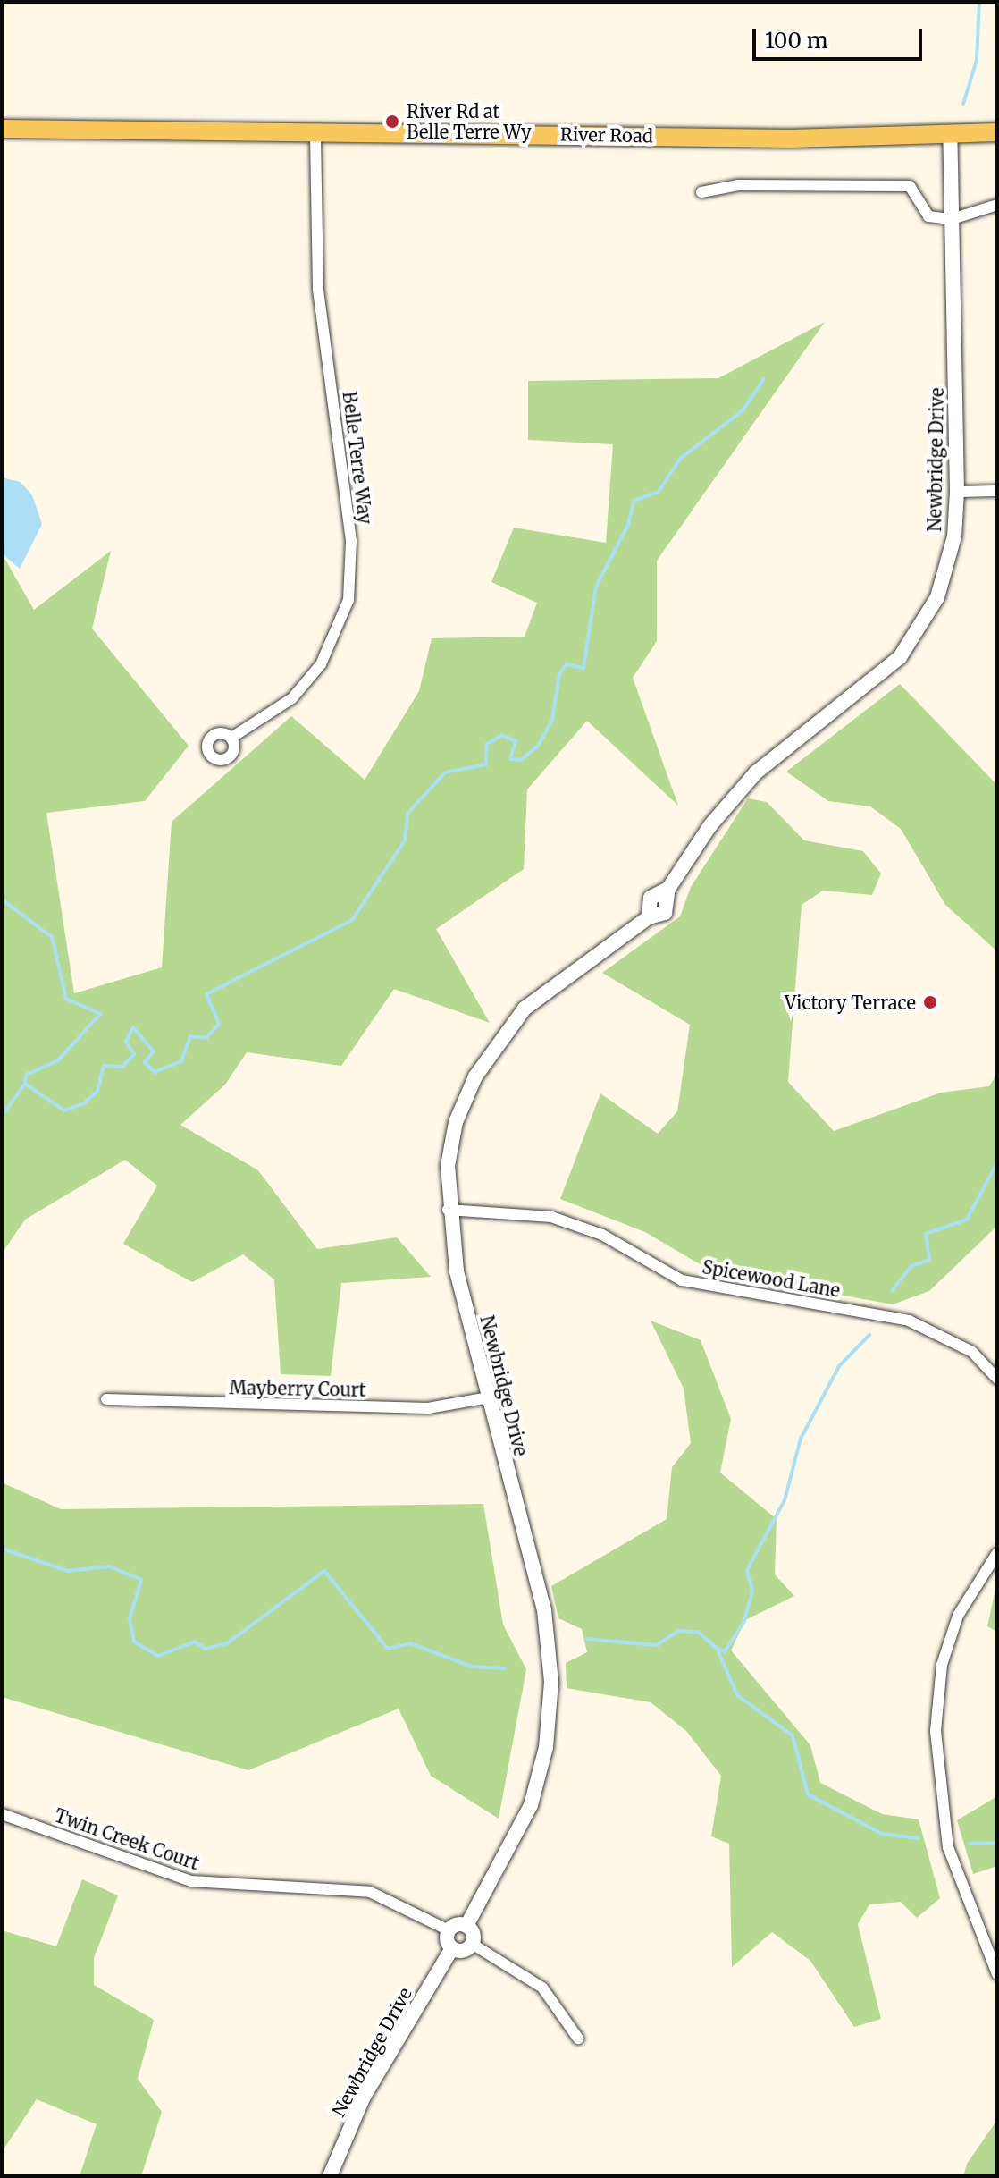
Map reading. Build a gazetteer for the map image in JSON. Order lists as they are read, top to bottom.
{
  "streets": {
    "main road": ["River Road"],
    "street": [
      "Belle Terre Way",
      "Newbridge Drive",
      "Spicewood Lane",
      "Mayberry Court",
      "Twin Creek Court"
    ]
  },
  "crossings": [
    ["River Road", "Belle Terre Way"],
    ["River Road", "Newbridge Drive"],
    ["Newbridge Drive", "Spicewood Lane"],
    ["Newbridge Drive", "Mayberry Court"]
  ],
  "places": ["River Rd at Belle Terre Wy", "Victory Terrace"],
  "scale_bar": "100 m"
}
